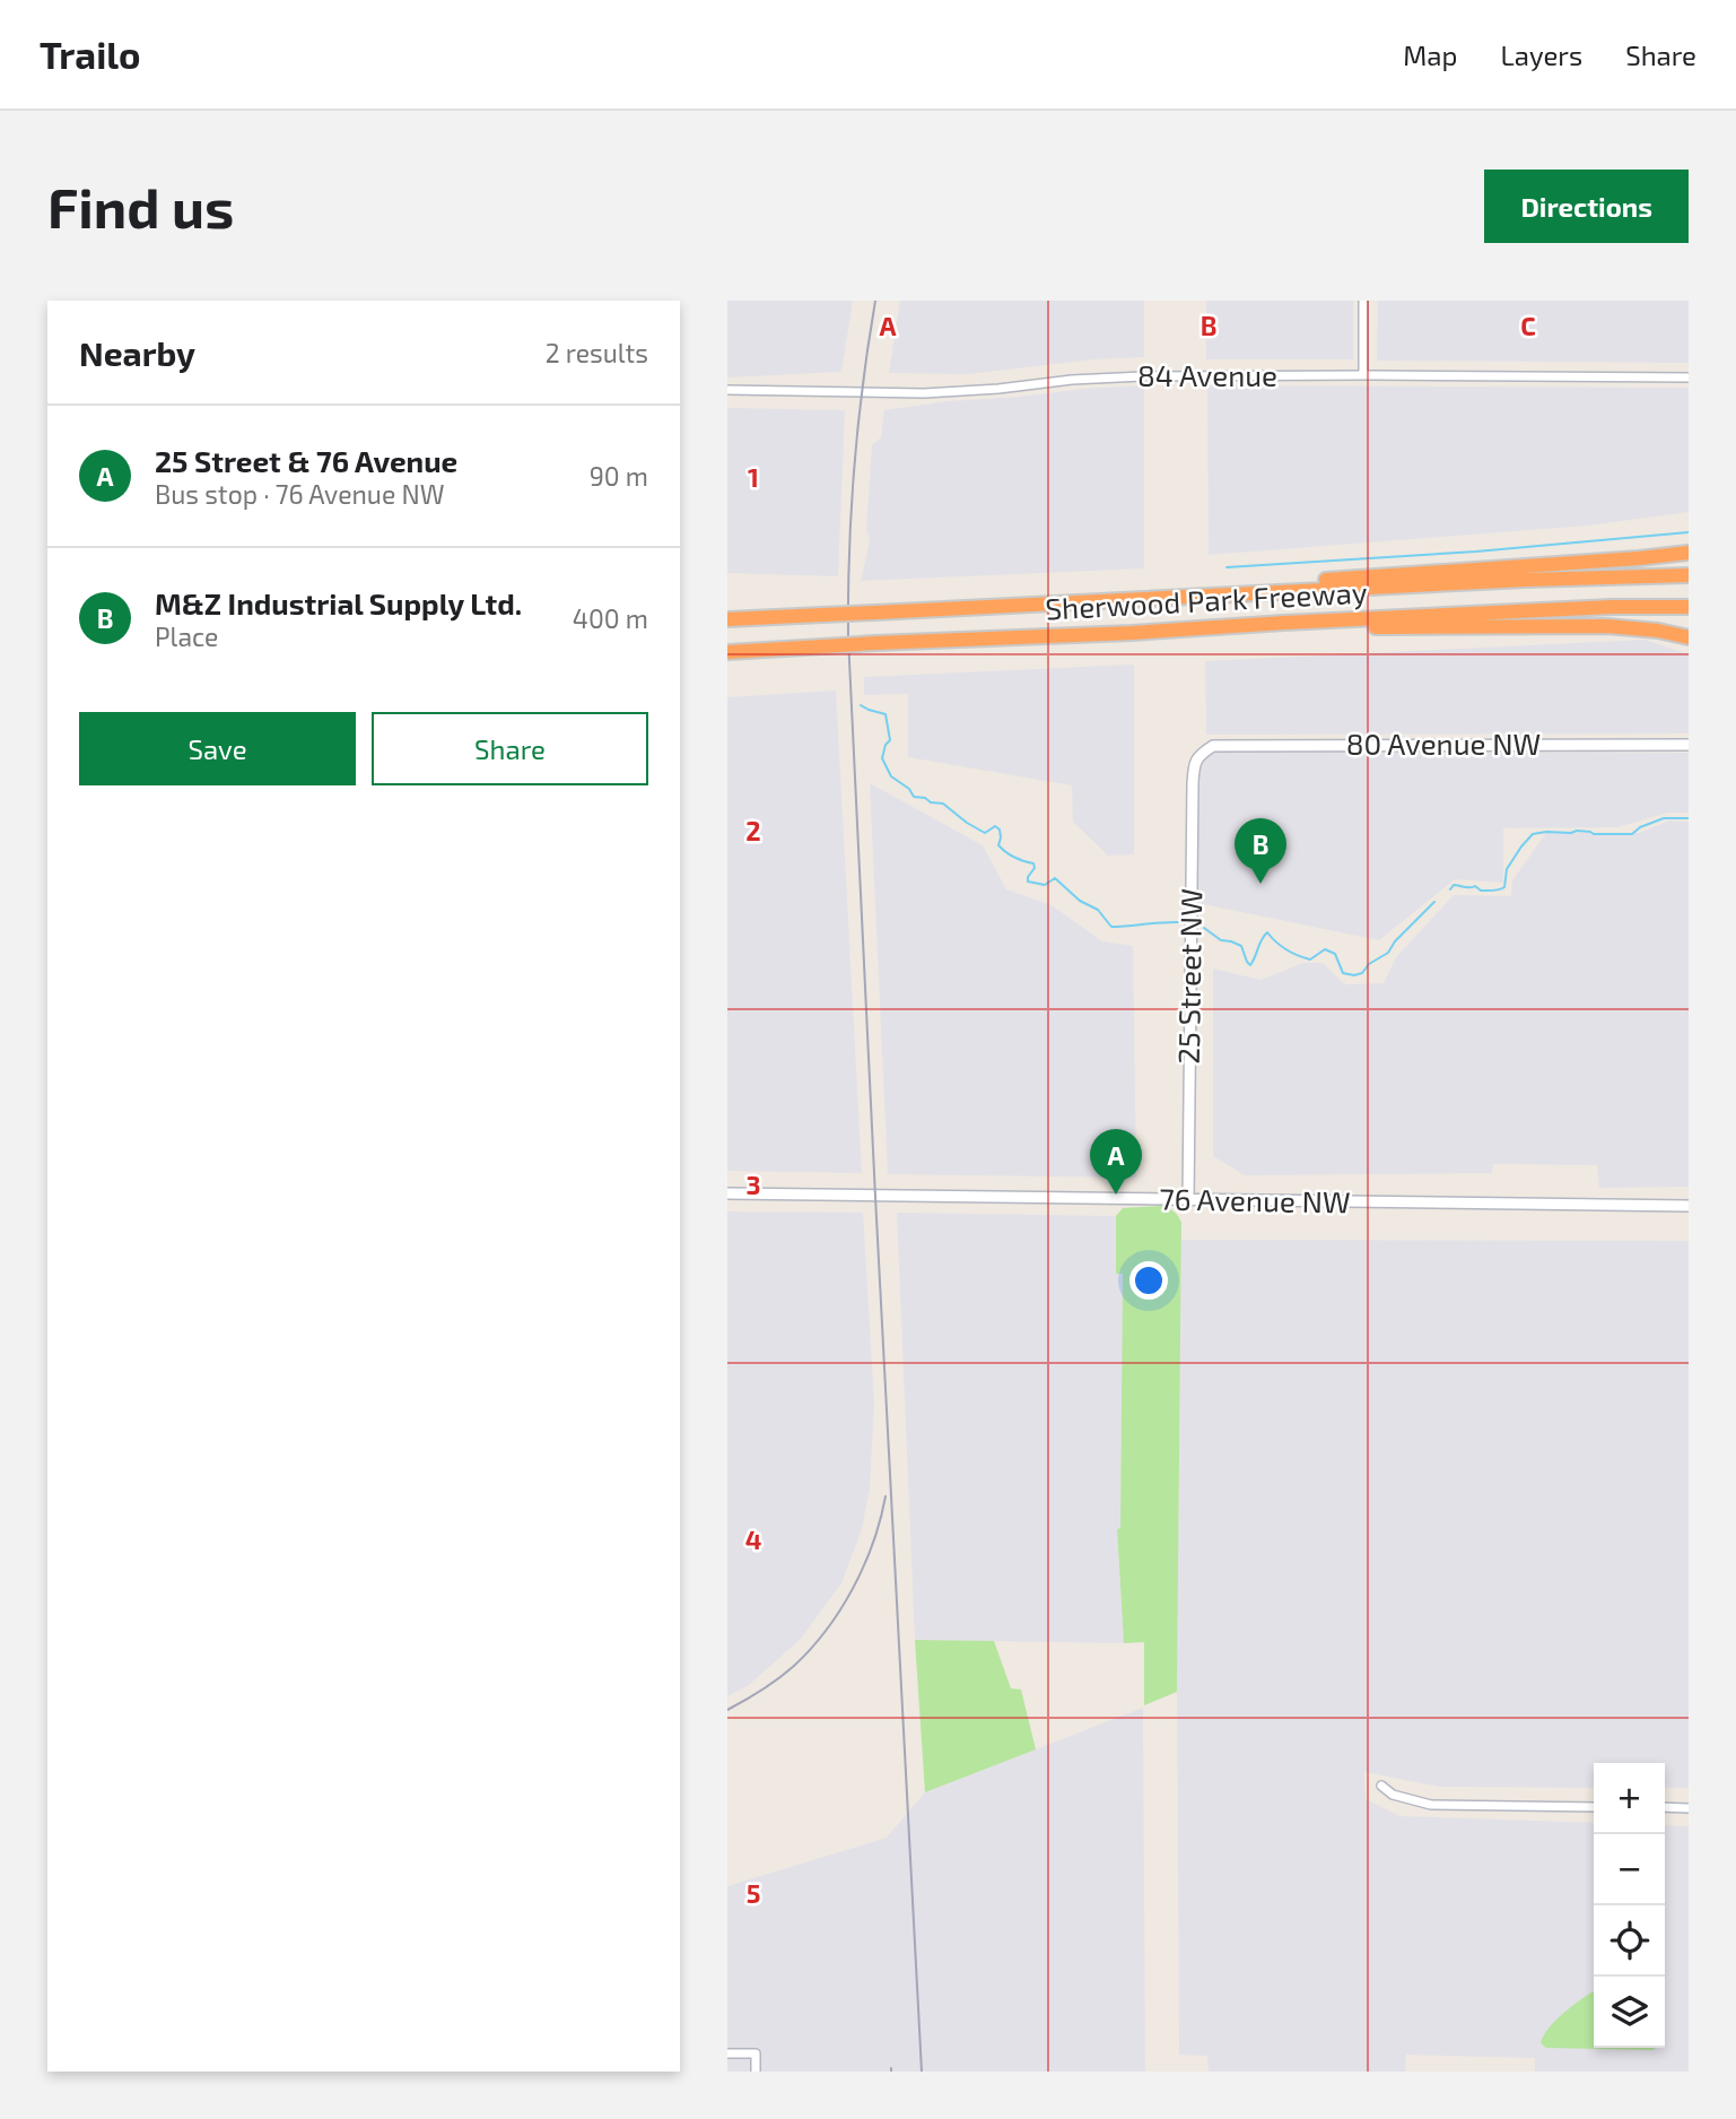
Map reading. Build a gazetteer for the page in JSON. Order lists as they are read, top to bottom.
{
  "streets": {
    "highway": ["Sherwood Park Freeway"],
    "street": [
      "84 Avenue",
      "80 Avenue NW",
      "25 Street NW",
      "76 Avenue NW"
    ]
  },
  "crossings": [
    ["80 Avenue NW", "25 Street NW"],
    ["25 Street NW", "76 Avenue NW"]
  ],
  "page": {
    "header": "Trailo",
    "nav": ["Map", "Layers", "Share"],
    "buttons": [
      "Directions",
      ["Save", "Share"]
    ],
    "title": "Find us",
    "heading": ["Nearby", "2 results"],
    "list": [
      {
        "mark": "A",
        "name": "25 Street & 76 Avenue",
        "note": "Bus stop · 76 Avenue NW",
        "value": "90 m"
      },
      {
        "mark": "B",
        "name": "M&Z Industrial Supply Ltd.",
        "note": "Place",
        "value": "400 m"
      }
    ],
    "pins": ["B", "A"],
    "map_buttons": ["+", "−"]
  },
  "grid": {
    "columns": ["A", "B", "C"],
    "rows": [
      "1",
      "2",
      "3",
      "4",
      "5"
    ]
  }
}
